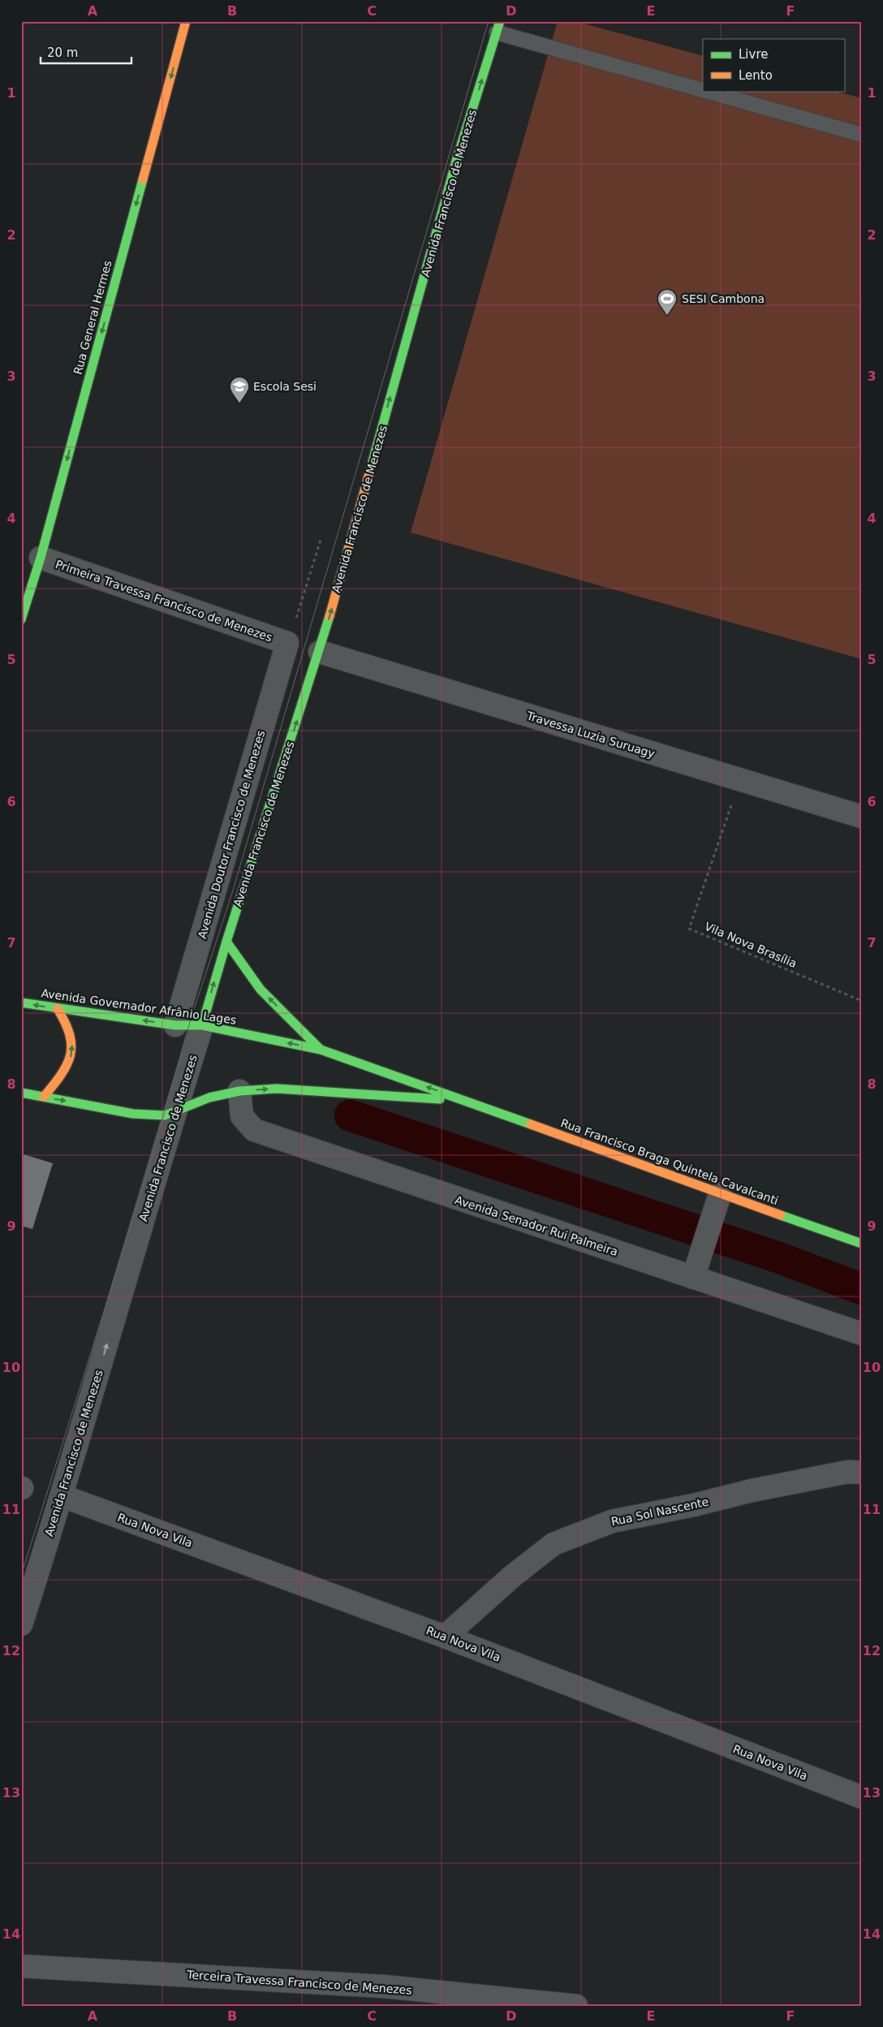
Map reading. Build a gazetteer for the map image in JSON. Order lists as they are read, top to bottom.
{
  "streets": {
    "street": [
      "Avenida Francisco de Menezes",
      "Rua General Hermes",
      "Primeira Travessa Francisco de Menezes",
      "Travessa Luzia Suruagy",
      "Avenida Doutor Francisco de Menezes",
      "Avenida Governador Afrânio Lages",
      "Rua Francisco Braga Quintela Cavalcanti",
      "Avenida Senador Rui Palmeira",
      "Rua Sol Nascente",
      "Rua Nova Vila",
      "Terceira Travessa Francisco de Menezes"
    ],
    "path": ["Vila Nova Brasília"]
  },
  "crossings": [
    ["Avenida Francisco de Menezes", "Travessa Luzia Suruagy"],
    ["Avenida Francisco de Menezes", "Avenida Governador Afrânio Lages"],
    ["Avenida Francisco de Menezes", "Rua Nova Vila"],
    ["Rua General Hermes", "Primeira Travessa Francisco de Menezes"],
    ["Primeira Travessa Francisco de Menezes", "Avenida Doutor Francisco de Menezes"],
    ["Travessa Luzia Suruagy", "Vila Nova Brasília"],
    ["Avenida Doutor Francisco de Menezes", "Avenida Governador Afrânio Lages"],
    ["Avenida Governador Afrânio Lages", "Rua Francisco Braga Quintela Cavalcanti"],
    ["Rua Sol Nascente", "Rua Nova Vila"]
  ],
  "one_way": ["Avenida Francisco de Menezes", "Rua General Hermes"],
  "places": {
    "sports": ["SESI Cambona"],
    "school or university": ["Escola Sesi"]
  },
  "legend": ["Livre", "Lento"],
  "scale_bar": "20 m",
  "grid": {
    "columns": [
      "A",
      "B",
      "C",
      "D",
      "E",
      "F"
    ],
    "rows": [
      "1",
      "2",
      "3",
      "4",
      "5",
      "6",
      "7",
      "8",
      "9",
      "10",
      "11",
      "12",
      "13",
      "14"
    ]
  }
}
